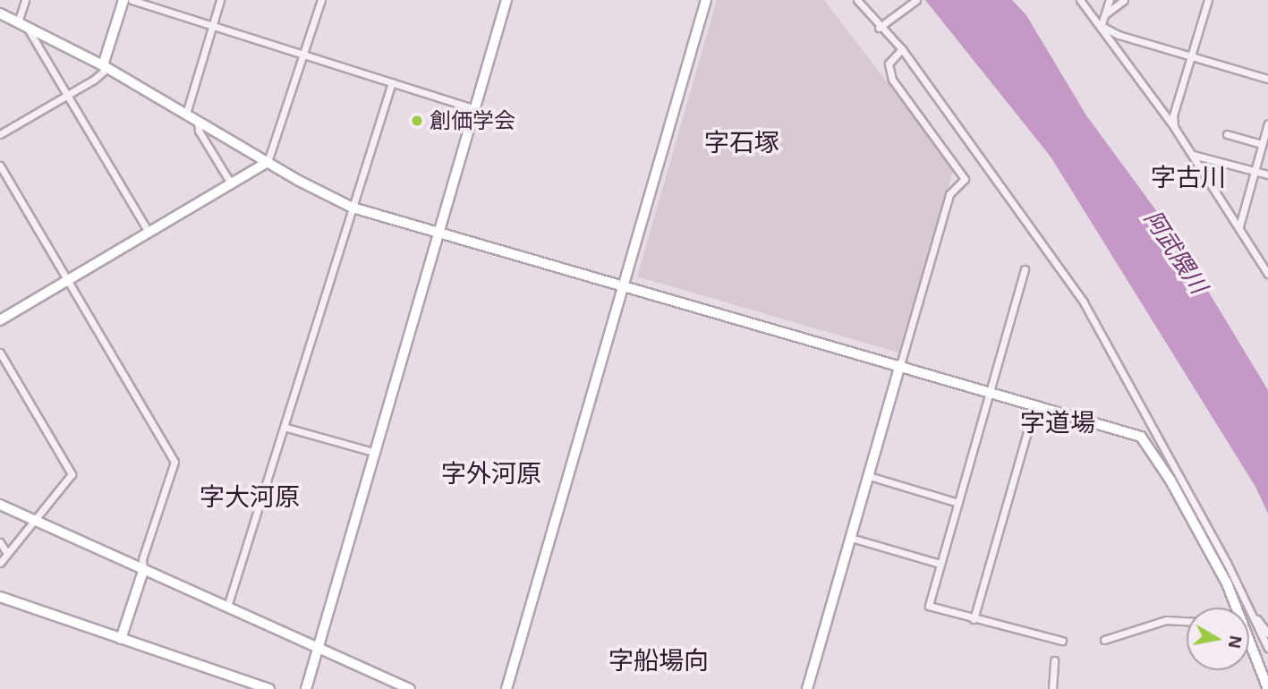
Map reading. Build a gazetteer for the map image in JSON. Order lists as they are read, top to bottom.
{
  "districts": [
    "字石塚",
    "字古川",
    "字道場",
    "字外河原",
    "字大河原",
    "字船場向"
  ],
  "water": ["阿武隈川"],
  "places": ["創価学会"],
  "north": "right"
}
